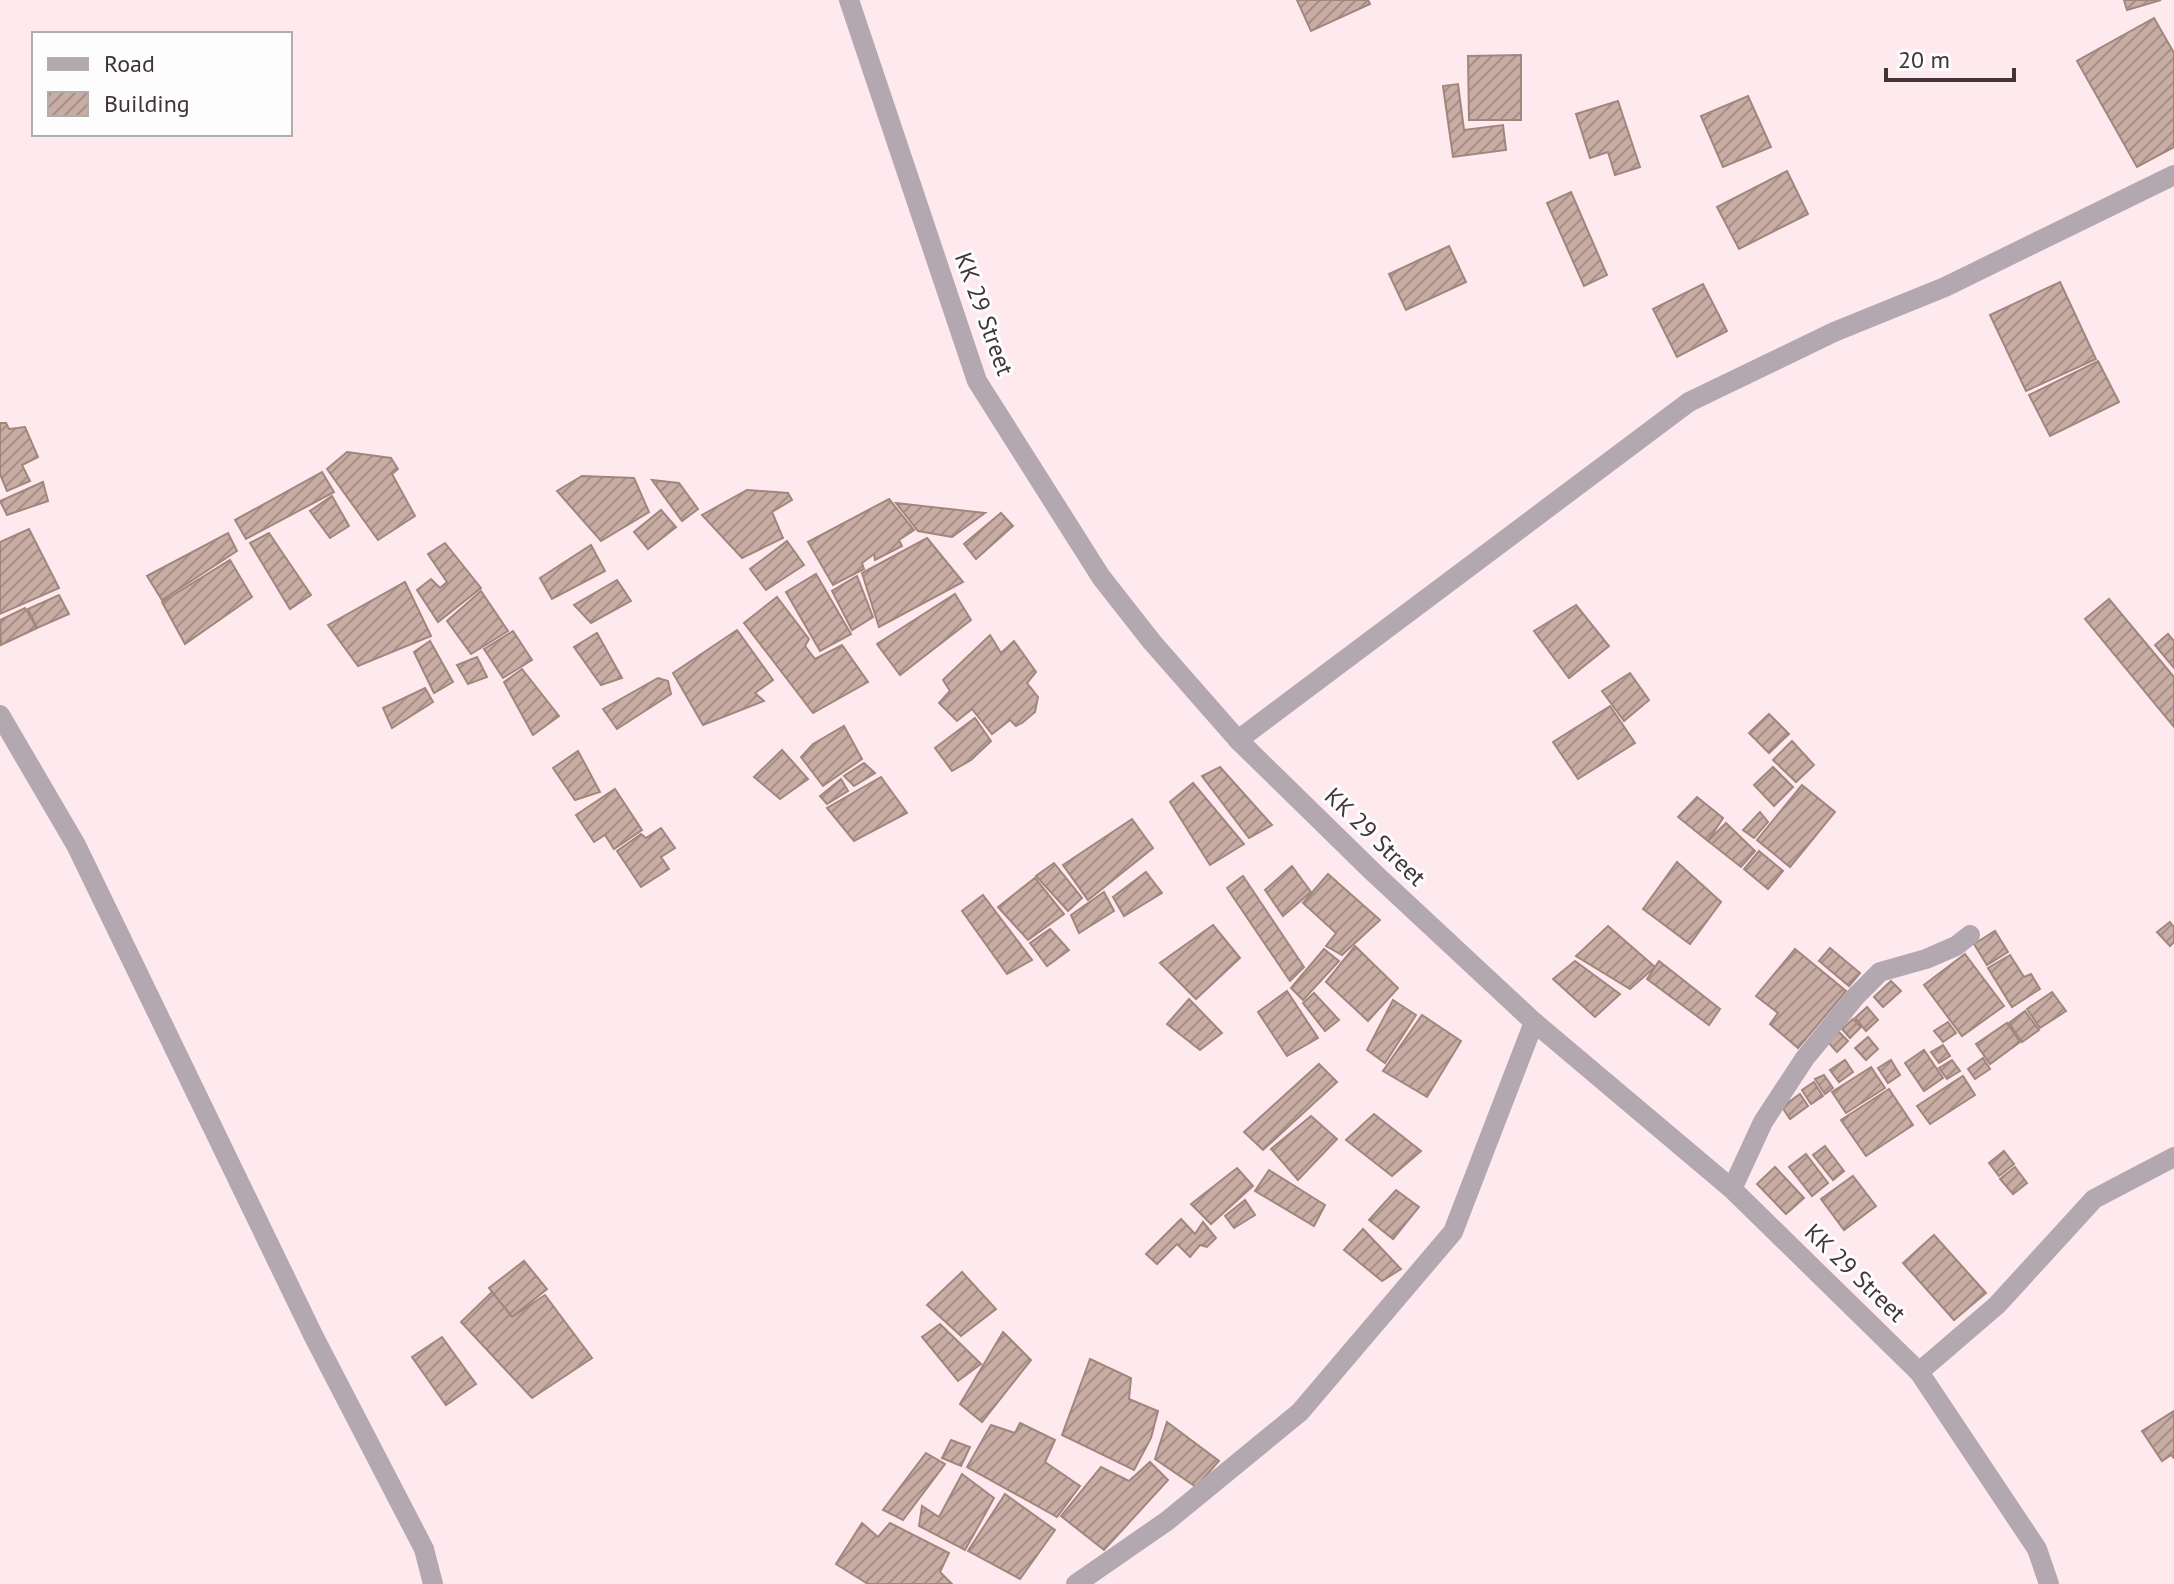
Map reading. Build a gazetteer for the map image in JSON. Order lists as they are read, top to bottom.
{
  "streets": {
    "street": ["KK 29 Street"]
  },
  "legend": ["Road", "Building"],
  "scale_bar": "20 m"
}
